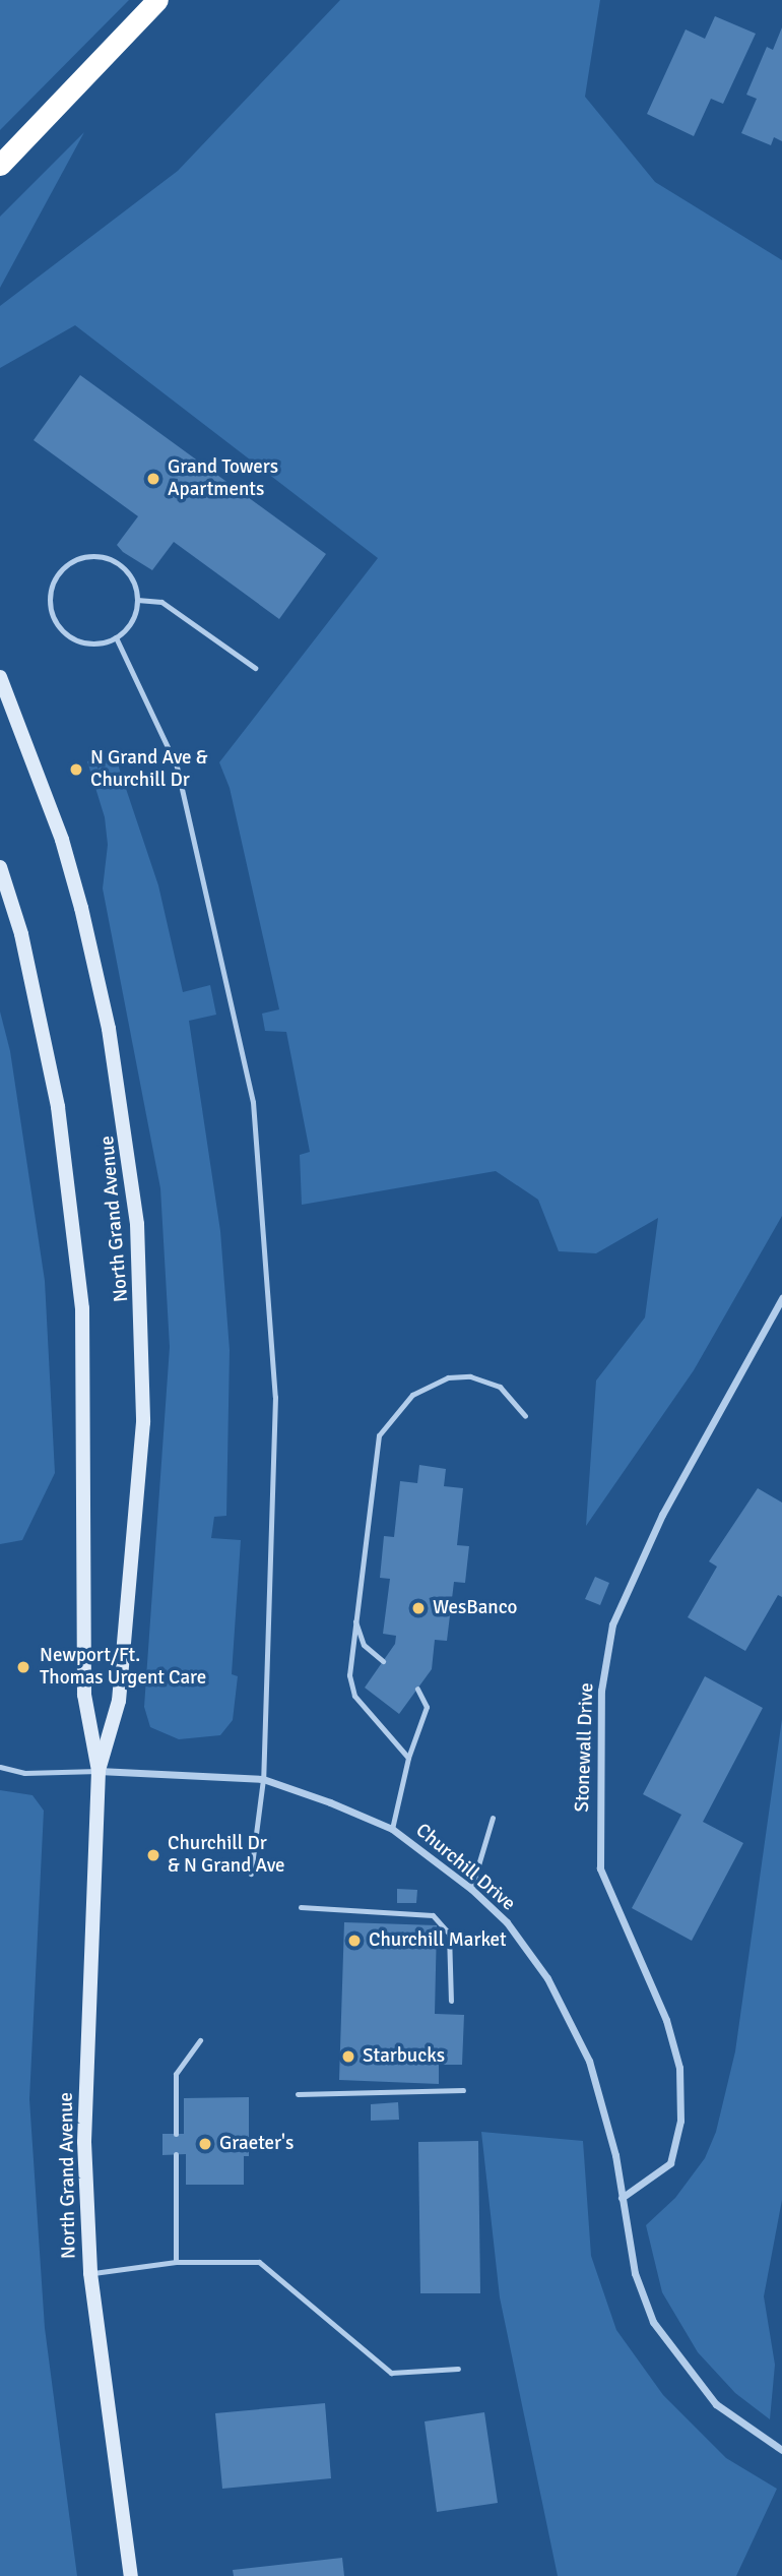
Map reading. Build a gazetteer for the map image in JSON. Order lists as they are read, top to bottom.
{
  "streets": {
    "main road": ["North Grand Avenue"],
    "street": ["Stonewall Drive", "Churchill Drive"]
  },
  "crossings": [
    ["North Grand Avenue", "Churchill Drive"],
    ["Stonewall Drive", "Churchill Drive"]
  ],
  "places": [
    "Grand Towers Apartments",
    "N Grand Ave & Churchill Dr",
    "WesBanco",
    "Newport/Ft. Thomas Urgent Care",
    "Churchill Dr & N Grand Ave",
    "Churchill Market",
    "Starbucks",
    "Graeter's"
  ]
}
